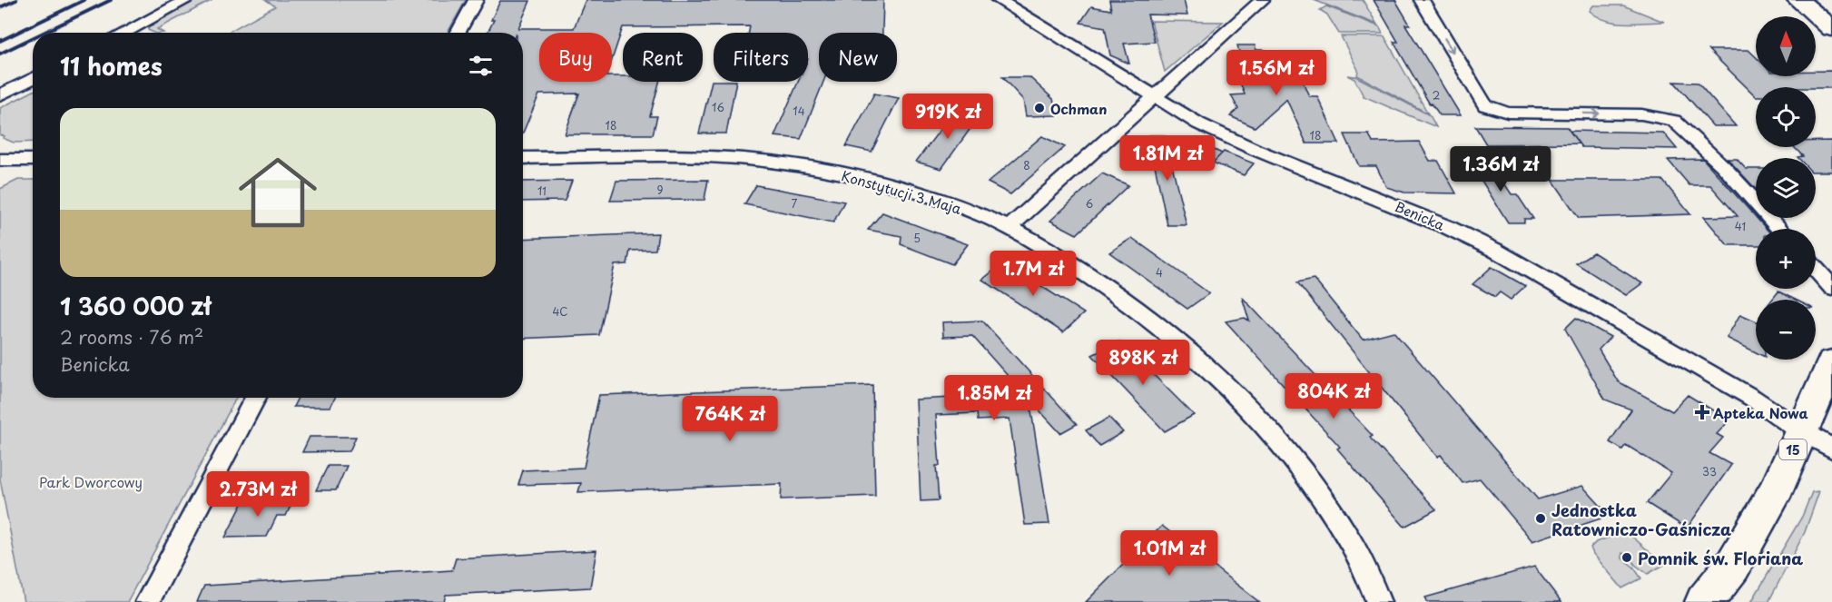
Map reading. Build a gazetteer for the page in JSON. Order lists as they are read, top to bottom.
{
  "streets": {
    "main road": ["15"],
    "street": ["Konstytucji 3 Maja", "Benicka"]
  },
  "crossings": [
    ["Benicka", "15"]
  ],
  "parks": ["Park Dworcowy"],
  "places": {
    "other": ["Ochman", "Jednostka Ratowniczo-Gaśnicza", "Pomnik św. Floriana"],
    "health": ["Apteka Nowa"]
  },
  "house_numbers": [
    "2",
    "16",
    "14",
    "18",
    "18",
    "8",
    "9",
    "11",
    "7",
    "6",
    "41",
    "5",
    "4",
    "4C",
    "33"
  ],
  "north": "top",
  "page": {
    "map_buttons": ["+", "−"],
    "chip": [
      "Buy",
      "Rent",
      "Filters",
      "New"
    ],
    "heading": "11 homes",
    "price": [
      "1.56M zł",
      "919K zł",
      "1.81M zł",
      "1.36M zł",
      "1.7M zł",
      "898K zł",
      "804K zł",
      "1.85M zł",
      "764K zł",
      "2.73M zł",
      "1.01M zł"
    ],
    "list": [
      {
        "name": "1 360 000 zł",
        "note": "2 rooms · 76 m² · Benicka"
      }
    ]
  }
}
